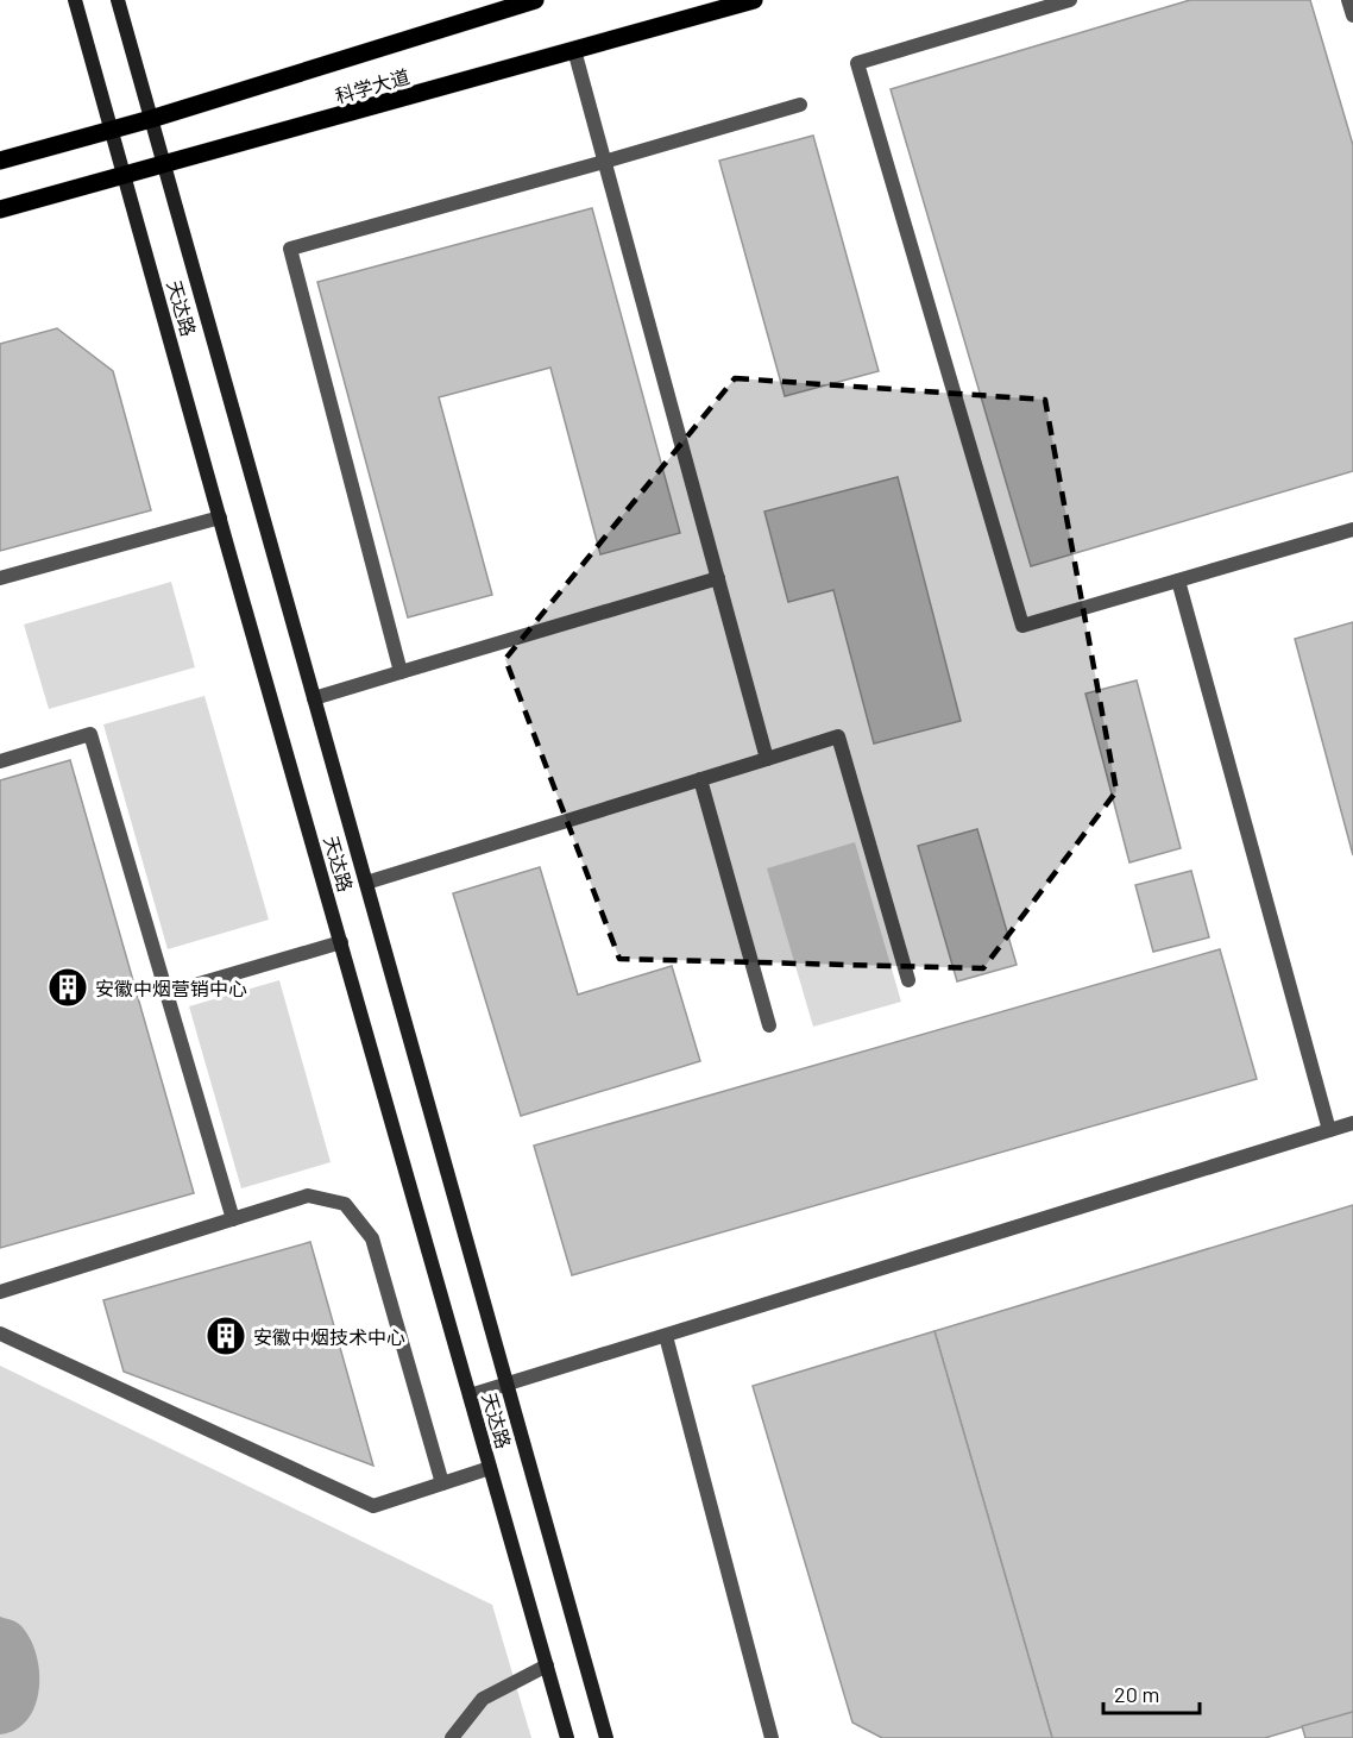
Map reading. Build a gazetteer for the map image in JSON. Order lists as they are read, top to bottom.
{
  "streets": {
    "main road": ["科学大道"],
    "street": ["天达路"]
  },
  "crossings": [
    ["科学大道", "天达路"]
  ],
  "places": {
    "building": ["安徽中烟营销中心", "安徽中烟技术中心"]
  },
  "scale_bar": "20 m"
}
